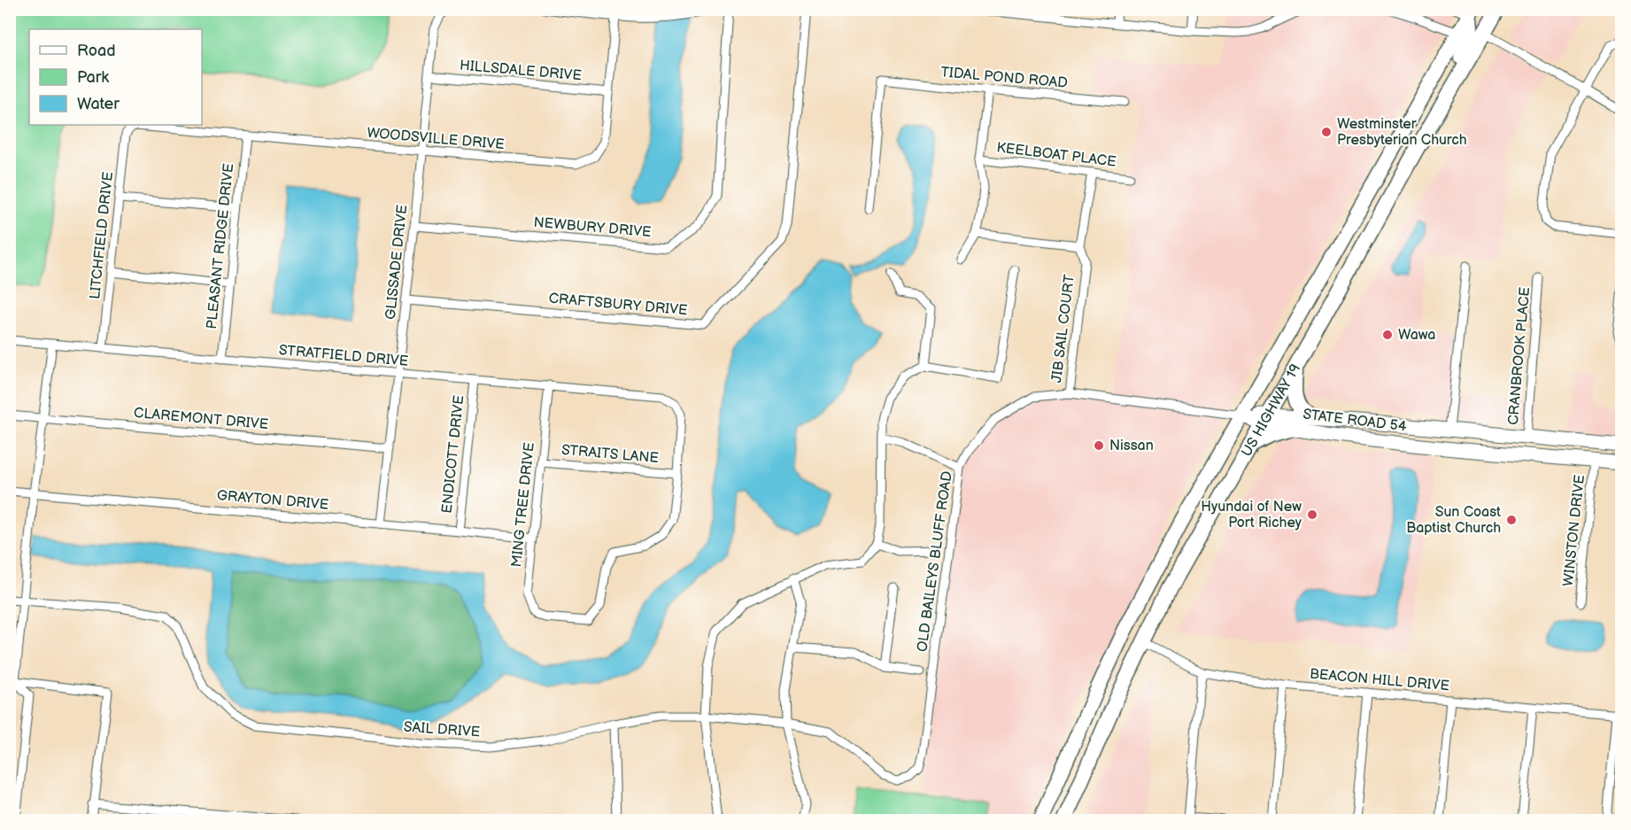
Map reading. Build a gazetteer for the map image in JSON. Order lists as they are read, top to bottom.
{
  "streets": {
    "highway": ["US HIGHWAY 19"],
    "main road": ["STATE ROAD 54"],
    "street": [
      "HILLSDALE DRIVE",
      "TIDAL POND ROAD",
      "WOODSVILLE DRIVE",
      "KEELBOAT PLACE",
      "NEWBURY DRIVE",
      "LITCHFIELD DRIVE",
      "PLEASANT RIDGE DRIVE",
      "GLISSADE DRIVE",
      "CRAFTSBURY DRIVE",
      "JIB SAIL COURT",
      "STRATFIELD DRIVE",
      "CRANBROOK PLACE",
      "CLAREMONT DRIVE",
      "ENDICOTT DRIVE",
      "STRAITS LANE",
      "GRAYTON DRIVE",
      "MING TREE DRIVE",
      "WINSTON DRIVE",
      "OLD BAILEYS BLUFF ROAD",
      "BEACON HILL DRIVE",
      "SAIL DRIVE"
    ]
  },
  "crossings": [
    ["HILLSDALE DRIVE", "WOODSVILLE DRIVE"],
    ["HILLSDALE DRIVE", "GLISSADE DRIVE"],
    ["WOODSVILLE DRIVE", "LITCHFIELD DRIVE"],
    ["WOODSVILLE DRIVE", "PLEASANT RIDGE DRIVE"],
    ["WOODSVILLE DRIVE", "GLISSADE DRIVE"],
    ["KEELBOAT PLACE", "JIB SAIL COURT"],
    ["NEWBURY DRIVE", "GLISSADE DRIVE"],
    ["LITCHFIELD DRIVE", "STRATFIELD DRIVE"],
    ["PLEASANT RIDGE DRIVE", "STRATFIELD DRIVE"],
    ["GLISSADE DRIVE", "CRAFTSBURY DRIVE"],
    ["GLISSADE DRIVE", "STRATFIELD DRIVE"],
    ["GLISSADE DRIVE", "CLAREMONT DRIVE"],
    ["GLISSADE DRIVE", "GRAYTON DRIVE"],
    ["JIB SAIL COURT", "OLD BAILEYS BLUFF ROAD"],
    ["STRATFIELD DRIVE", "ENDICOTT DRIVE"],
    ["STRATFIELD DRIVE", "STRAITS LANE"],
    ["STRATFIELD DRIVE", "MING TREE DRIVE"],
    ["CRANBROOK PLACE", "STATE ROAD 54"],
    ["US HIGHWAY 19", "STATE ROAD 54"],
    ["US HIGHWAY 19", "OLD BAILEYS BLUFF ROAD"],
    ["US HIGHWAY 19", "BEACON HILL DRIVE"],
    ["STATE ROAD 54", "WINSTON DRIVE"],
    ["STATE ROAD 54", "OLD BAILEYS BLUFF ROAD"],
    ["ENDICOTT DRIVE", "GRAYTON DRIVE"],
    ["STRAITS LANE", "MING TREE DRIVE"],
    ["GRAYTON DRIVE", "MING TREE DRIVE"],
    ["OLD BAILEYS BLUFF ROAD", "SAIL DRIVE"]
  ],
  "places": [
    "Westminster Presbyterian Church",
    "Wawa",
    "Nissan",
    "Hyundai of New Port Richey",
    "Sun Coast Baptist Church"
  ],
  "legend": ["Road", "Park", "Water"]
}
